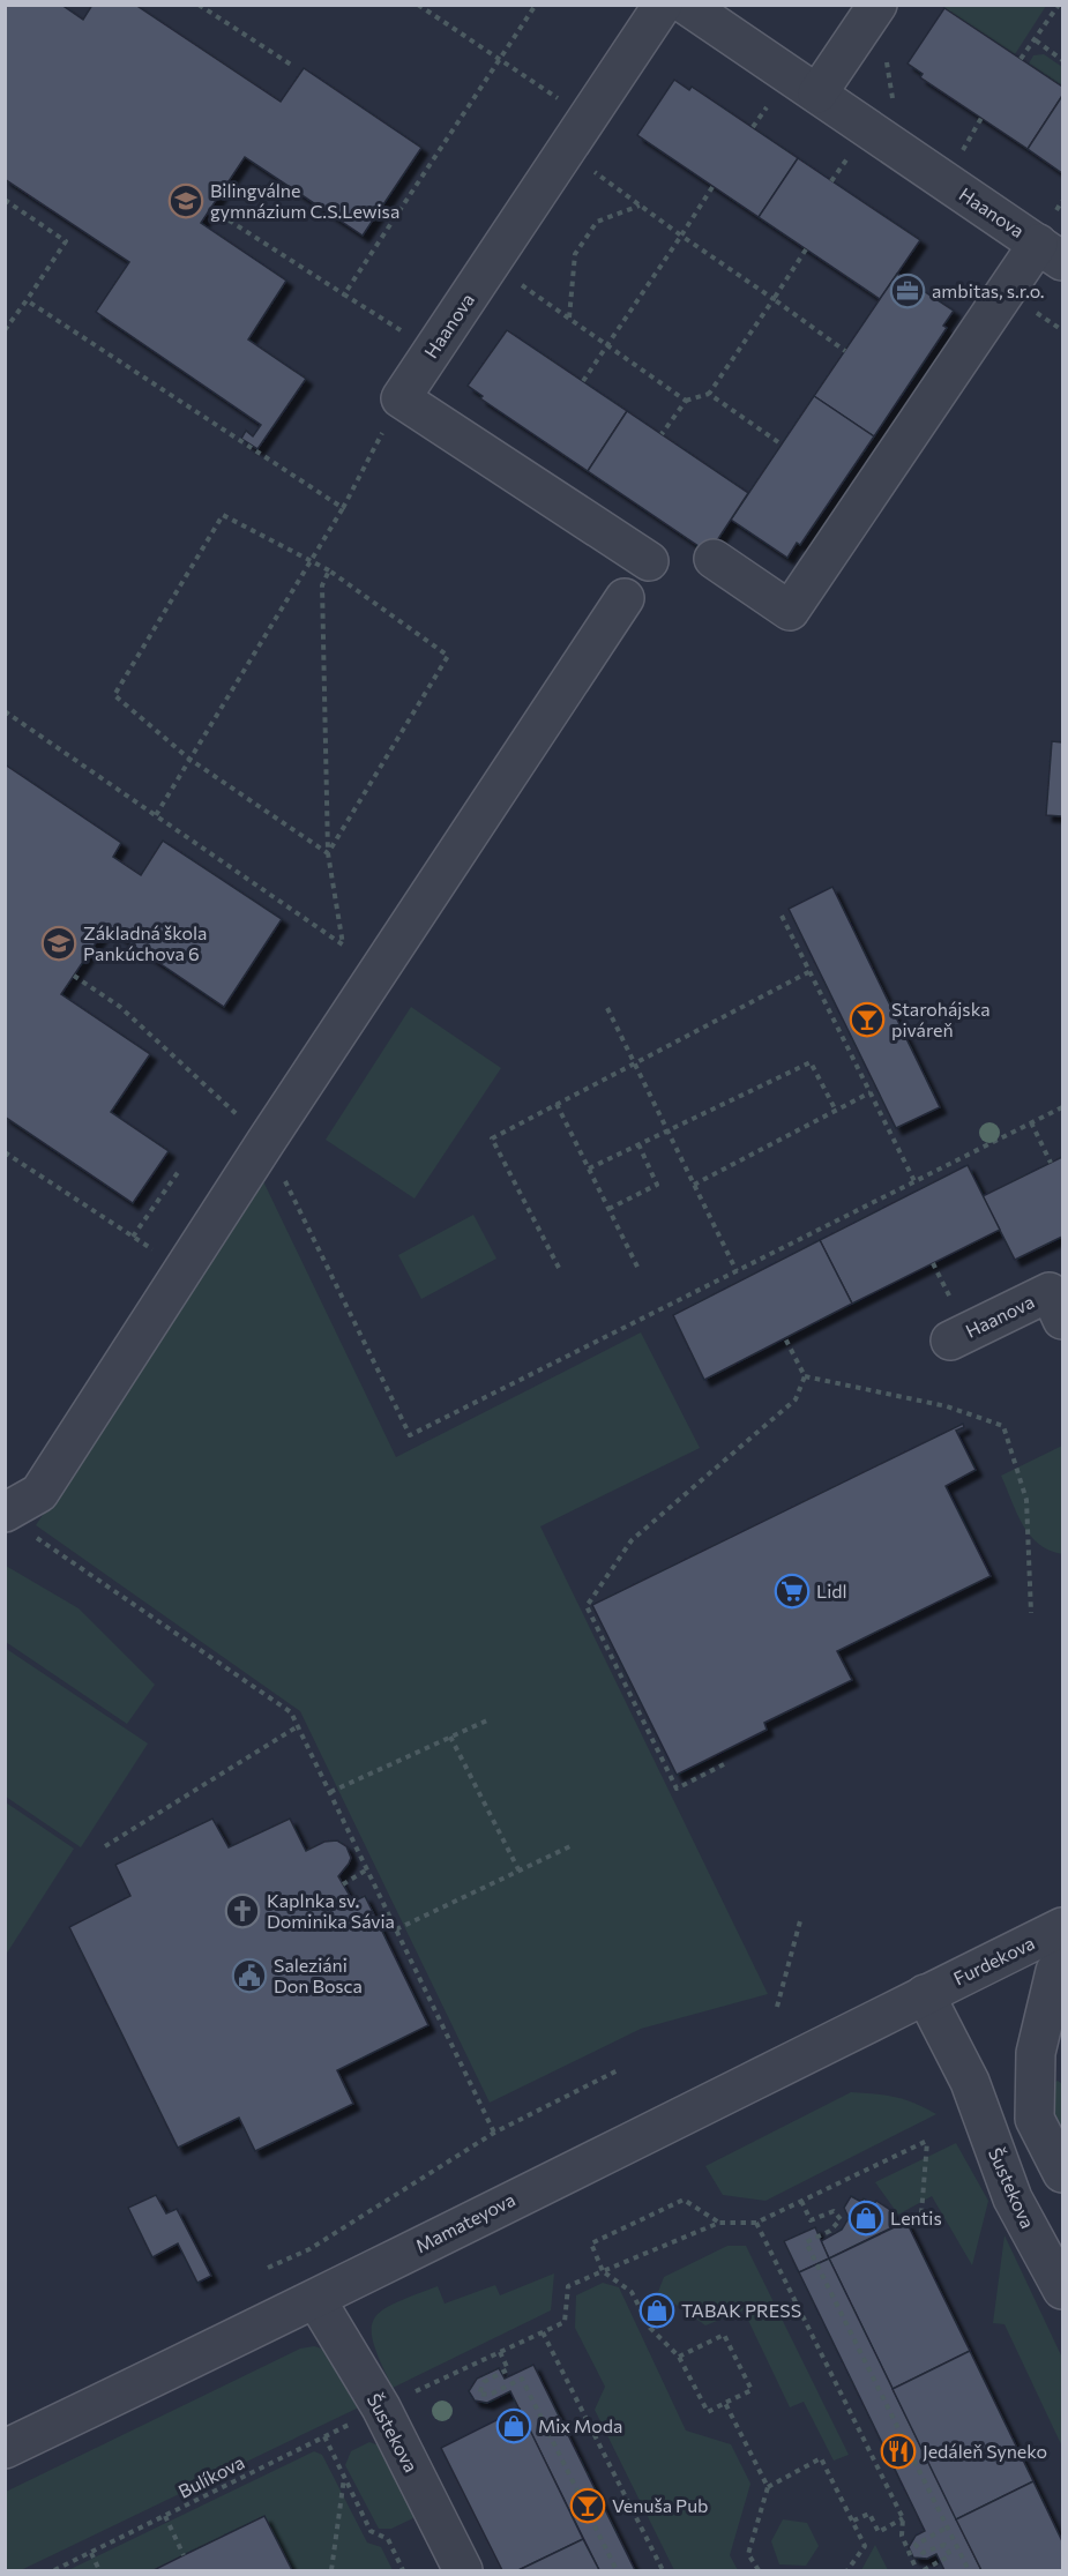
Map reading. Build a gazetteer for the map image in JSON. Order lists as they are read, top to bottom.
{
  "streets": {
    "street": [
      "Haanova",
      "Furdekova",
      "Šustekova",
      "Mamateyova"
    ],
    "path": ["Bulíkova"]
  },
  "crossings": [
    ["Furdekova", "Šustekova"],
    ["Furdekova", "Mamateyova"],
    ["Šustekova", "Mamateyova"],
    ["Šustekova", "Bulíkova"]
  ],
  "places": {
    "school or university": ["Bilingválne gymnázium C.S.Lewisa", "Základná škola Pankúchova 6"],
    "office": ["ambitas, s.r.o."],
    "bar": ["Starohájska piváreň", "Venuša Pub"],
    "supermarket": ["Lidl"],
    "church": ["Kaplnka sv. Dominika Sávia"],
    "public building": ["Saleziáni Don Bosca"],
    "shop": ["Lentis", "TABAK PRESS", "Mix Moda"],
    "restaurant": ["Jedáleň Syneko"]
  }
}
